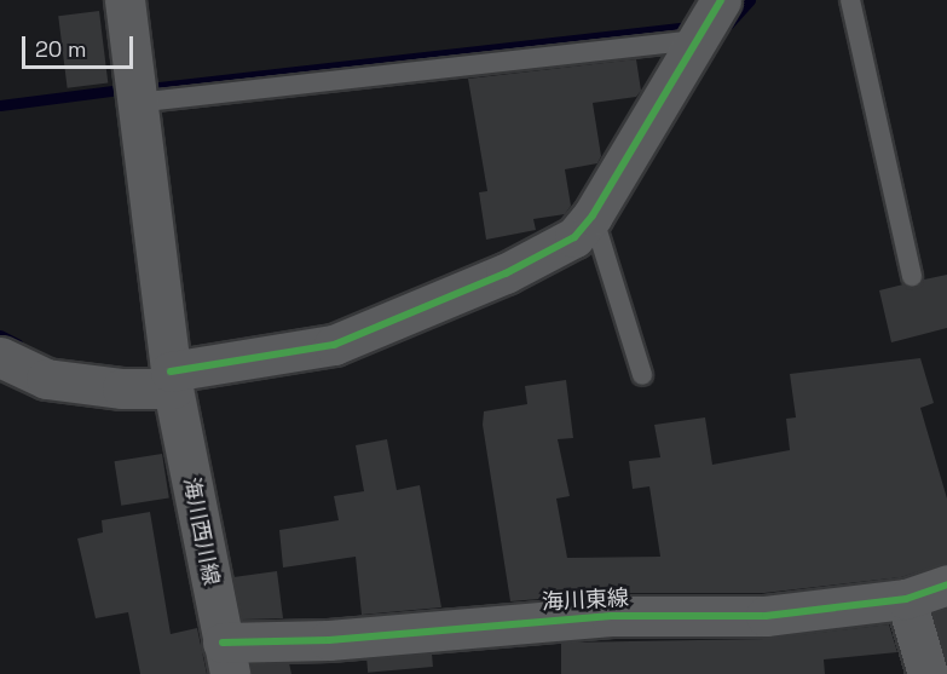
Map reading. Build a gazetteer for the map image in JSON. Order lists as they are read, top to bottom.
{
  "streets": {
    "street": ["海川西川線", "海川東線"]
  },
  "crossings": [
    ["海川西川線", "海川東線"]
  ],
  "scale_bar": "20 m"
}
